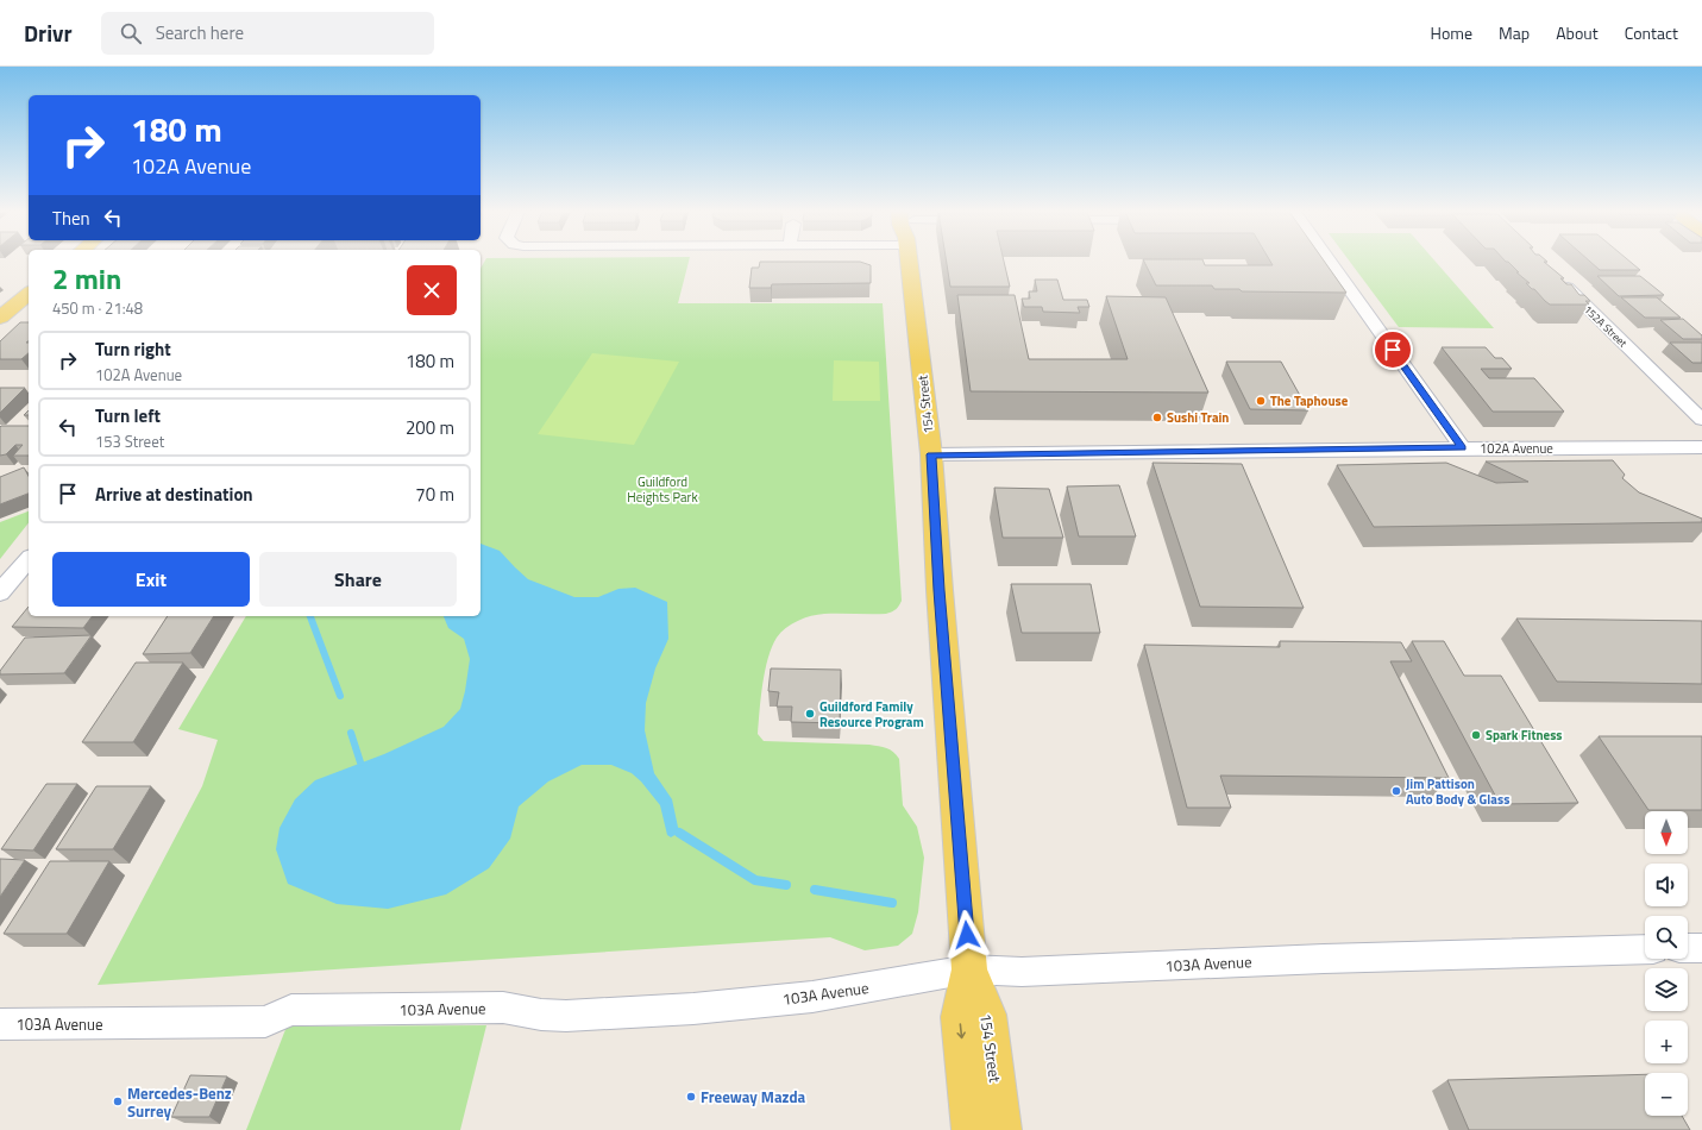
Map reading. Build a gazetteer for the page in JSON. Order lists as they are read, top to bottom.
{
  "streets": {
    "main road": ["154 Street"],
    "street": ["152A Street", "102A Avenue", "103A Avenue"]
  },
  "crossings": [
    ["154 Street", "102A Avenue"],
    ["154 Street", "103A Avenue"]
  ],
  "parks": ["Guildford Heights Park"],
  "places": [
    "The Taphouse",
    "Sushi Train",
    "Guildford Family Resource Program",
    "Spark Fitness",
    "Jim Pattison Auto Body & Glass",
    "Freeway Mazda",
    "Mercedes-Benz Surrey"
  ],
  "north": "bottom",
  "page": {
    "header": "Drivr",
    "search": "Search here",
    "nav": [
      "Home",
      "Map",
      "About",
      "Contact"
    ],
    "turn": ["180 m", "102A Avenue"],
    "then": "Then",
    "heading": ["2 min", "450 m · 21:48"],
    "list": [
      {
        "name": "Turn right",
        "note": "102A Avenue",
        "value": "180 m"
      },
      {
        "name": "Turn left",
        "note": "153 Street",
        "value": "200 m"
      },
      {
        "name": "Arrive at destination",
        "value": "70 m"
      }
    ],
    "buttons": ["Exit", "Share"],
    "map_buttons": ["+", "−"]
  }
}
